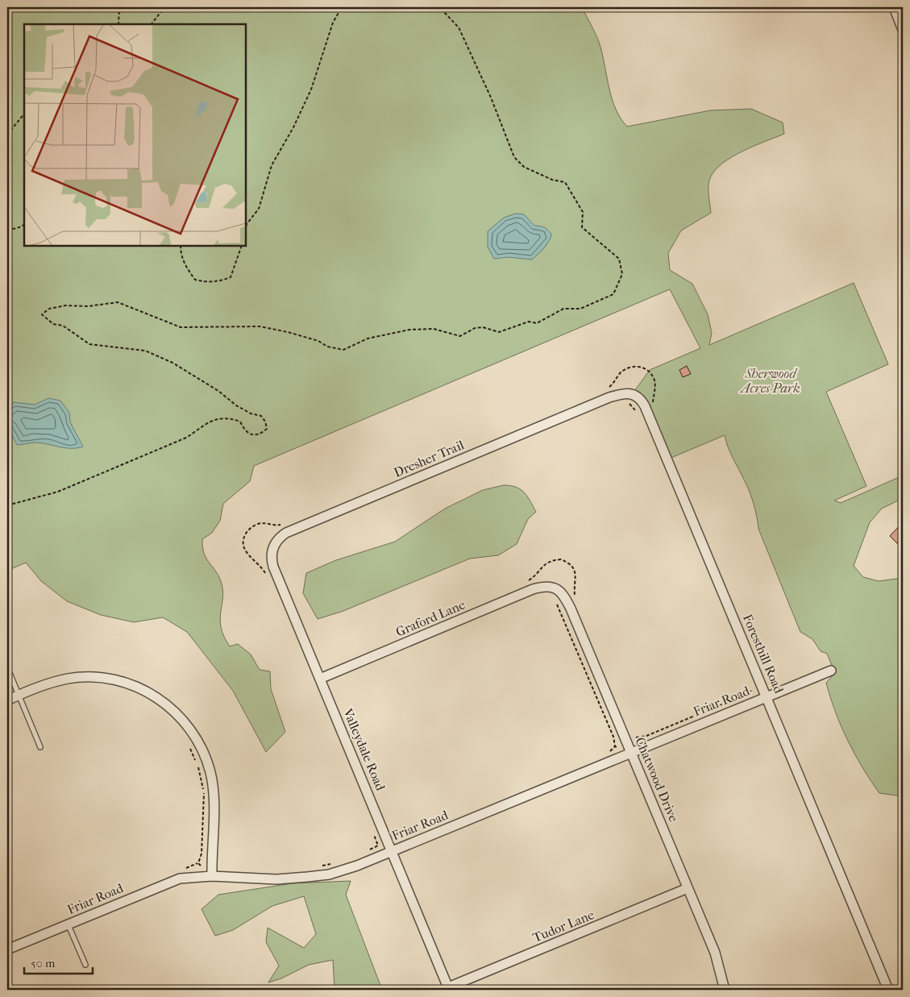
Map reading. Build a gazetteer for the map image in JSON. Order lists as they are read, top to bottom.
{
  "streets": {
    "street": [
      "Dresher Trail",
      "Graford Lane",
      "Foresthill Road",
      "Friar Road",
      "Valleydale Road",
      "Chatwood Drive",
      "Tudor Lane"
    ]
  },
  "crossings": [
    ["Dresher Trail", "Foresthill Road"],
    ["Dresher Trail", "Valleydale Road"],
    ["Graford Lane", "Valleydale Road"],
    ["Graford Lane", "Chatwood Drive"],
    ["Foresthill Road", "Friar Road"],
    ["Friar Road", "Valleydale Road"],
    ["Friar Road", "Chatwood Drive"],
    ["Valleydale Road", "Tudor Lane"],
    ["Chatwood Drive", "Tudor Lane"]
  ],
  "parks": ["Sherwood Acres Park"],
  "scale_bar": "50 m"
}
